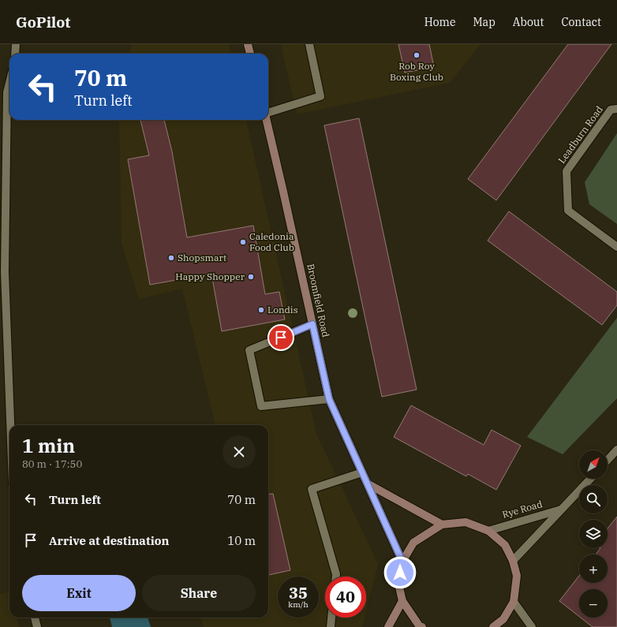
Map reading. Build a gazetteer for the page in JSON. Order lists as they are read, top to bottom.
{
  "streets": {
    "street": ["Leadburn Road", "Broomfield Road", "Rye Road"]
  },
  "places": [
    "Rob Roy Boxing Club",
    "Caledonia Food Club",
    "Shopsmart",
    "Happy Shopper",
    "Londis"
  ],
  "north": "top right",
  "page": {
    "header": "GoPilot",
    "nav": [
      "Home",
      "Map",
      "About",
      "Contact"
    ],
    "turn": ["70 m", "Turn left"],
    "heading": ["1 min", "80 m · 17:50"],
    "map_buttons": ["+", "−"],
    "list": [
      {
        "name": "Turn left",
        "value": "70 m"
      },
      {
        "name": "Arrive at destination",
        "value": "10 m"
      }
    ],
    "buttons": ["Exit", "Share"],
    "speed": "35 km/h",
    "limit": "40"
  }
}
